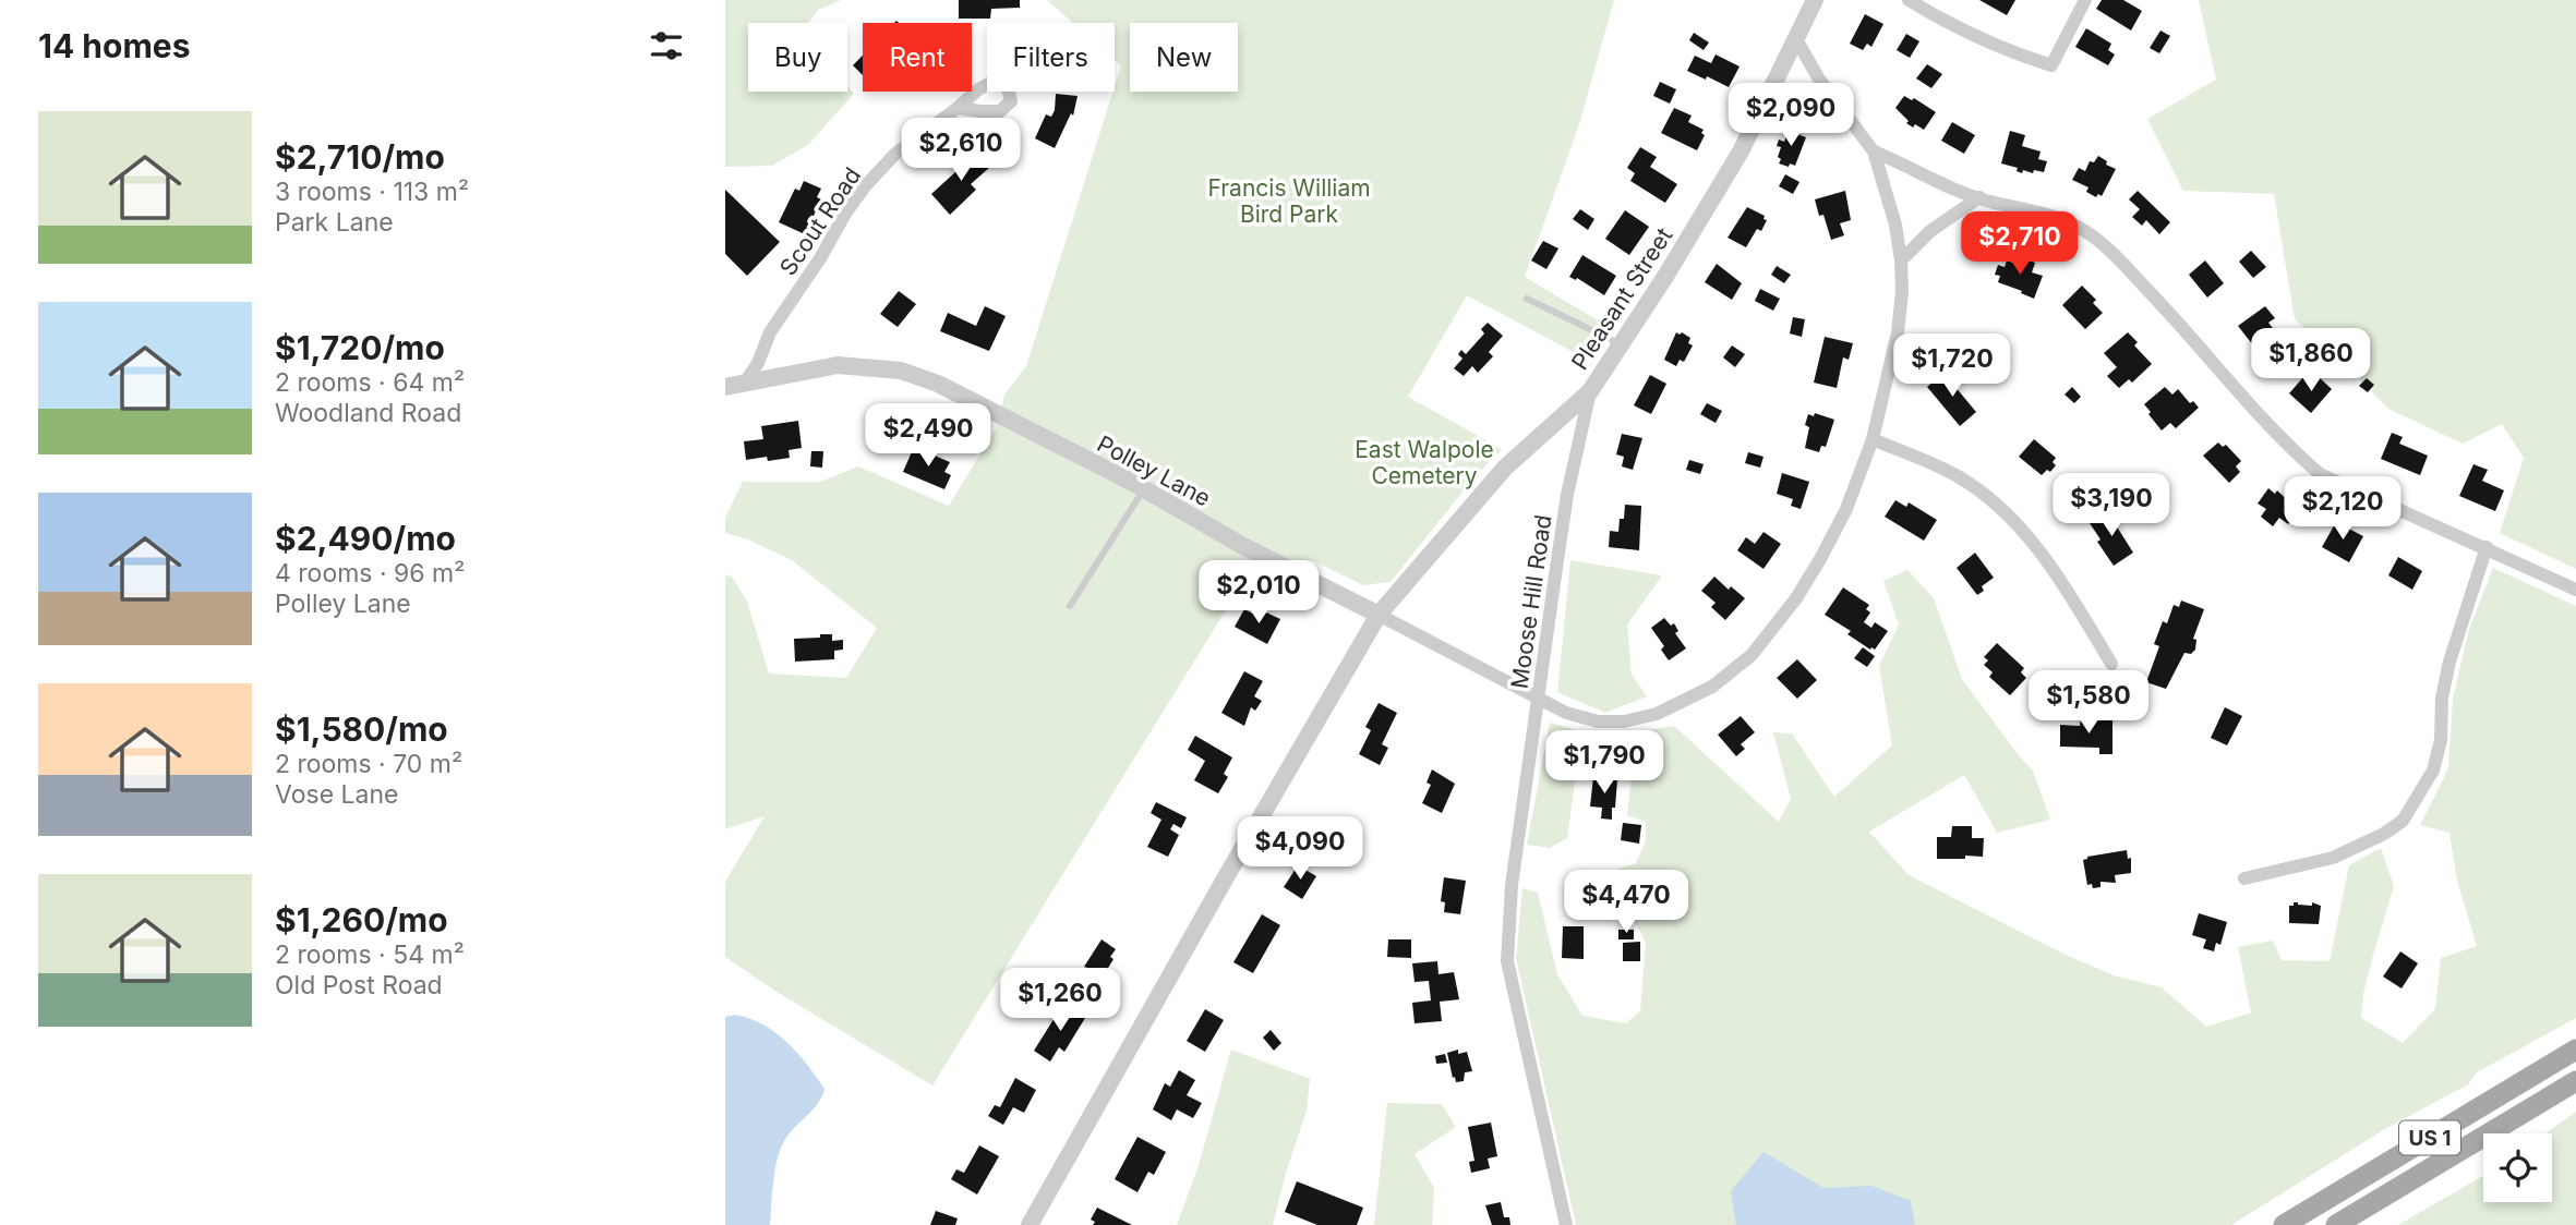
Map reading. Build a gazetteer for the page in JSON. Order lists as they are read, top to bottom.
{
  "streets": {
    "main road": ["US 1"],
    "street": [
      "Scout Road",
      "Pleasant Street",
      "Polley Lane",
      "Moose Hill Road"
    ]
  },
  "crossings": [
    ["Scout Road", "Polley Lane"],
    ["Pleasant Street", "Polley Lane"],
    ["Pleasant Street", "Moose Hill Road"],
    ["Polley Lane", "Moose Hill Road"]
  ],
  "parks": ["Francis William Bird Park", "East Walpole Cemetery"],
  "page": {
    "heading": "14 homes",
    "chip": [
      "Buy",
      "Rent",
      "Filters",
      "New"
    ],
    "price": [
      "$2,090",
      "$2,610",
      "$2,710",
      "$1,860",
      "$1,720",
      "$2,490",
      "$3,190",
      "$2,120",
      "$2,010",
      "$1,580",
      "$1,790",
      "$4,090",
      "$4,470",
      "$1,260"
    ],
    "list": [
      {
        "name": "$2,710/mo",
        "note": "3 rooms · 113 m² · Park Lane"
      },
      {
        "name": "$1,720/mo",
        "note": "2 rooms · 64 m² · Woodland Road"
      },
      {
        "name": "$2,490/mo",
        "note": "4 rooms · 96 m² · Polley Lane"
      },
      {
        "name": "$1,580/mo",
        "note": "2 rooms · 70 m² · Vose Lane"
      },
      {
        "name": "$1,260/mo",
        "note": "2 rooms · 54 m² · Old Post Road"
      }
    ]
  }
}
